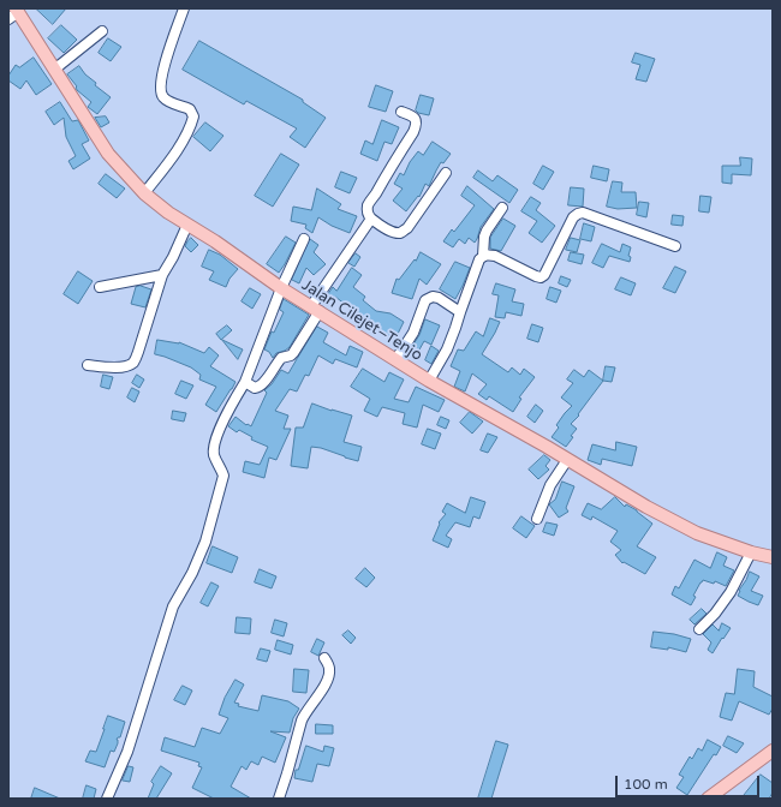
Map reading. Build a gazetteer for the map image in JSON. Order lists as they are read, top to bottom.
{
  "streets": {
    "main road": ["Jalan Cilejet–Tenjo"]
  },
  "scale_bar": "100 m"
}
